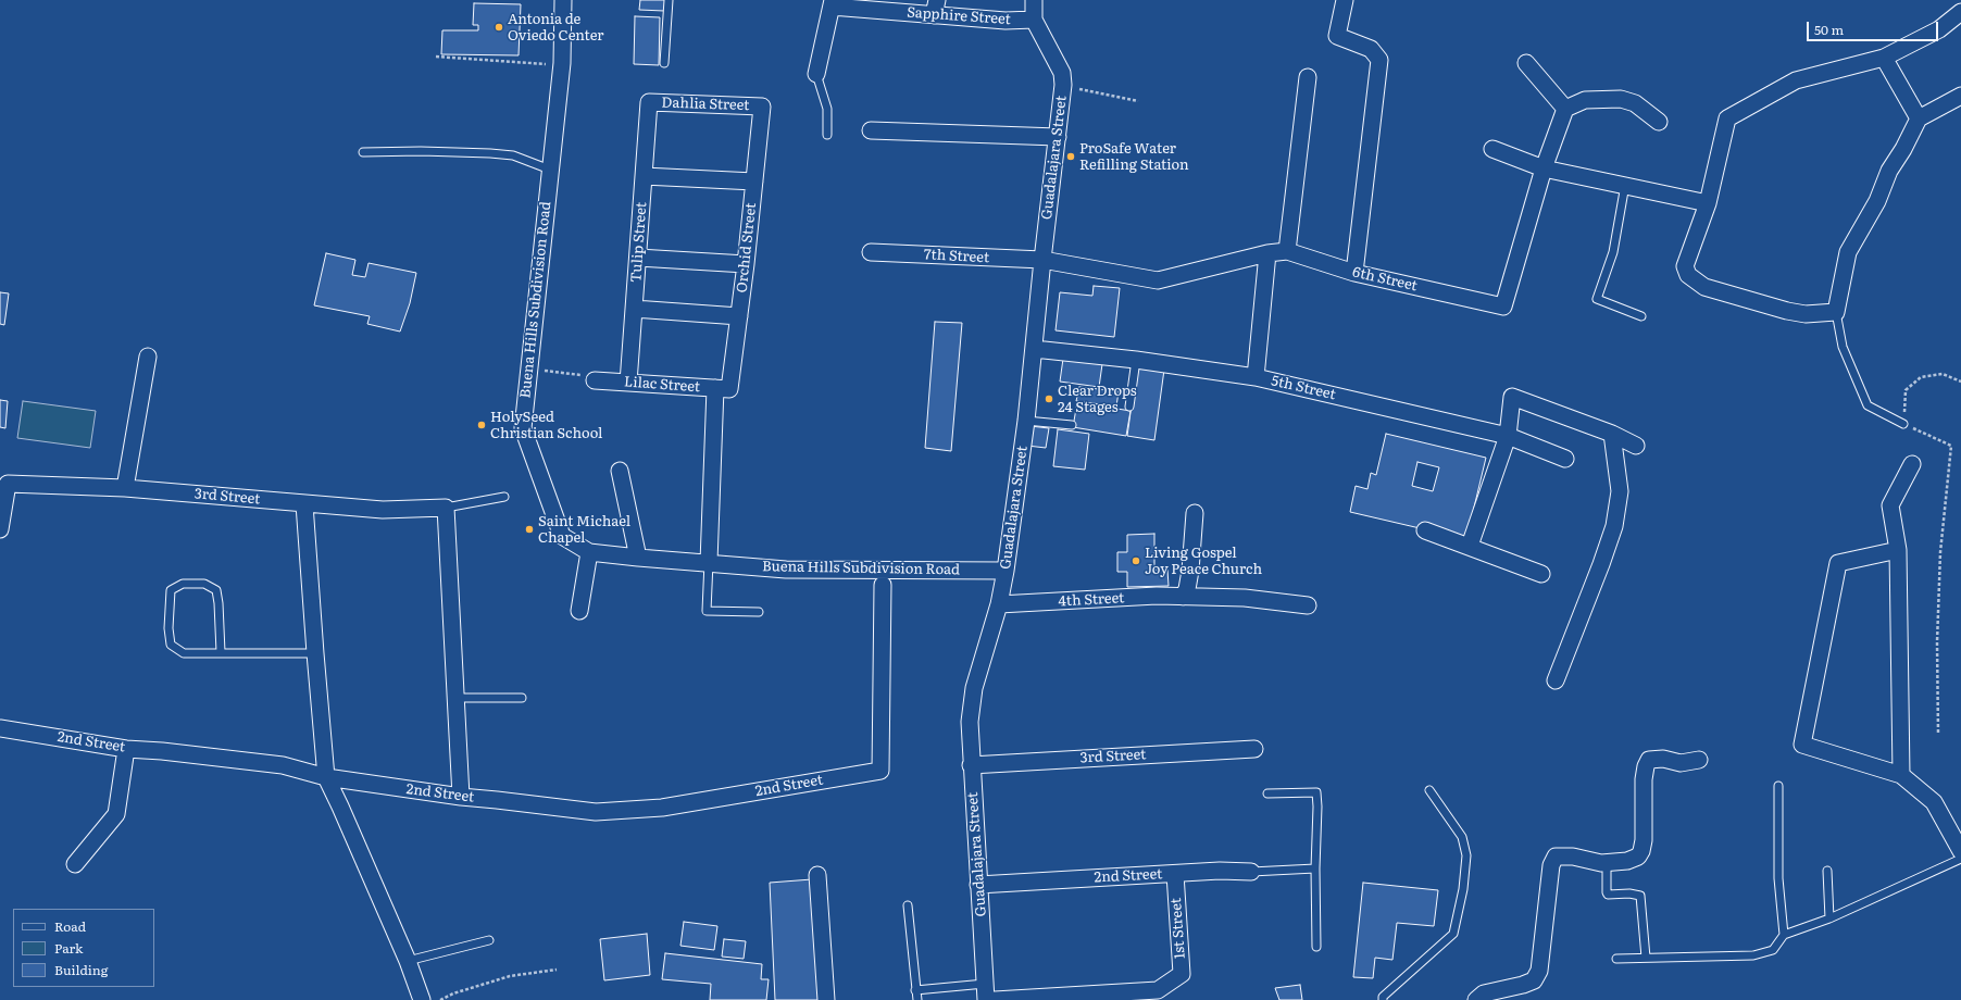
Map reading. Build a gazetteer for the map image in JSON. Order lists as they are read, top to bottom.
{
  "streets": {
    "street": [
      "Sapphire Street",
      "Dahlia Street",
      "Guadalajara Street",
      "Tulip Street",
      "Orchid Street",
      "7th Street",
      "6th Street",
      "Buena Hills Subdivision Road",
      "Lilac Street",
      "5th Street",
      "3rd Street",
      "4th Street",
      "2nd Street",
      "1st Street"
    ]
  },
  "crossings": [
    ["Sapphire Street", "Guadalajara Street"],
    ["Dahlia Street", "Tulip Street"],
    ["Dahlia Street", "Orchid Street"],
    ["Guadalajara Street", "7th Street"],
    ["Guadalajara Street", "6th Street"],
    ["Guadalajara Street", "Buena Hills Subdivision Road"],
    ["Guadalajara Street", "5th Street"],
    ["Guadalajara Street", "3rd Street"],
    ["Guadalajara Street", "4th Street"],
    ["Guadalajara Street", "2nd Street"],
    ["Tulip Street", "Lilac Street"],
    ["Orchid Street", "Buena Hills Subdivision Road"],
    ["Orchid Street", "Lilac Street"],
    ["7th Street", "6th Street"],
    ["2nd Street", "1st Street"]
  ],
  "places": [
    "Antonia de Oviedo Center",
    "ProSafe Water Refilling Station",
    "Clear Drops 24 Stages",
    "HolySeed Christian School",
    "Saint Michael Chapel",
    "Living Gospel Joy Peace Church"
  ],
  "legend": ["Road", "Park", "Building"],
  "scale_bar": "50 m"
}
